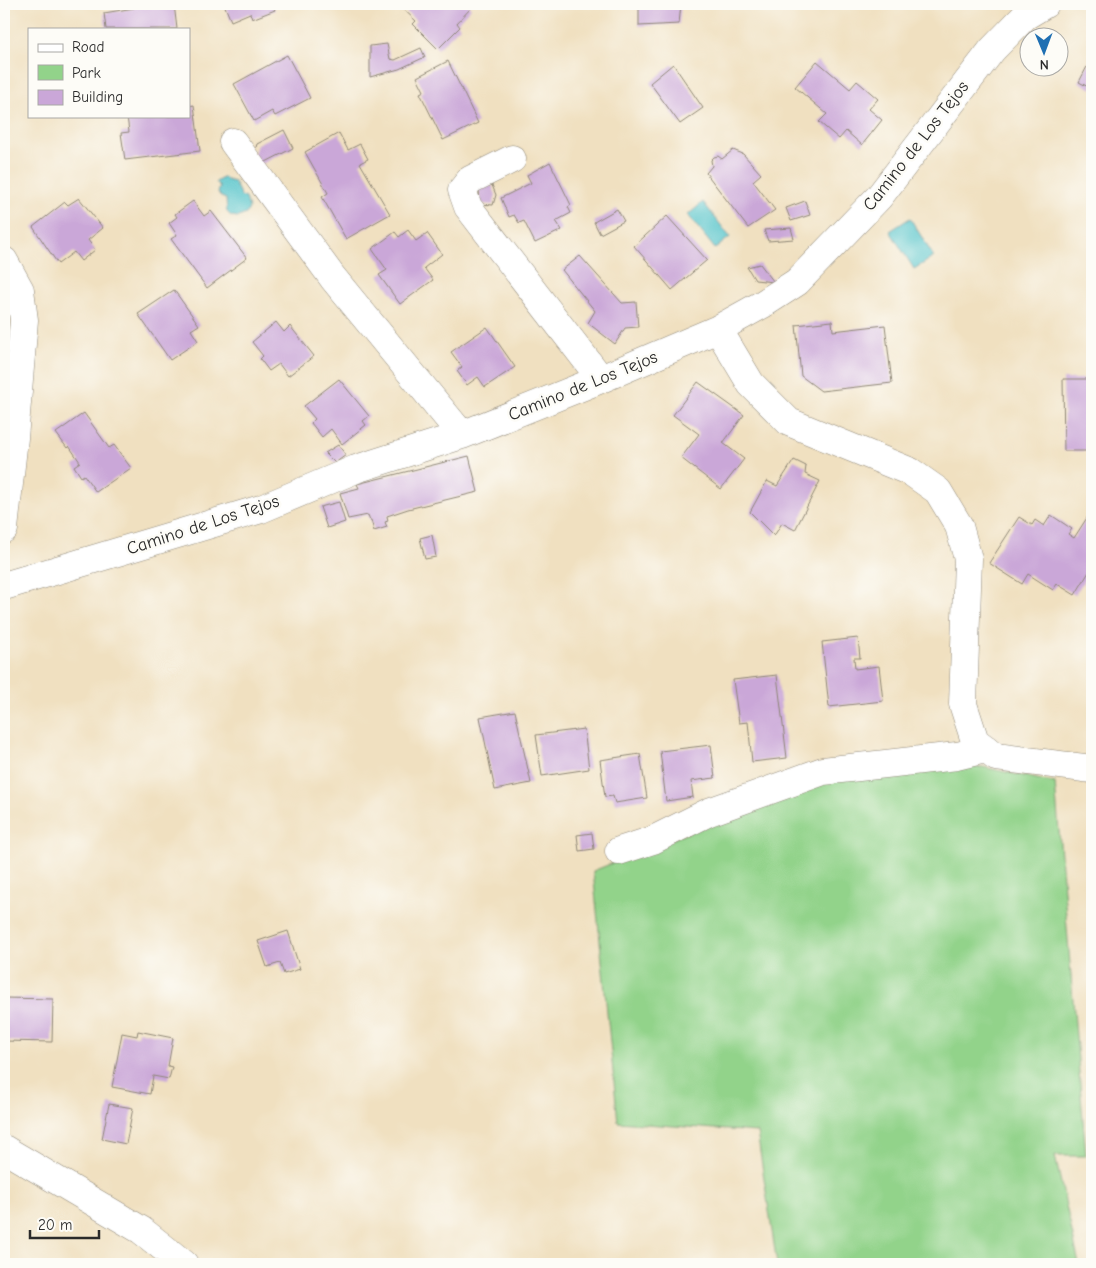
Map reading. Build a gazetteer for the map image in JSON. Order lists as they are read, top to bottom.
{
  "streets": {
    "street": ["Camino de Los Tejos"]
  },
  "legend": ["Road", "Park", "Building"],
  "scale_bar": "20 m",
  "north": "bottom"
}
